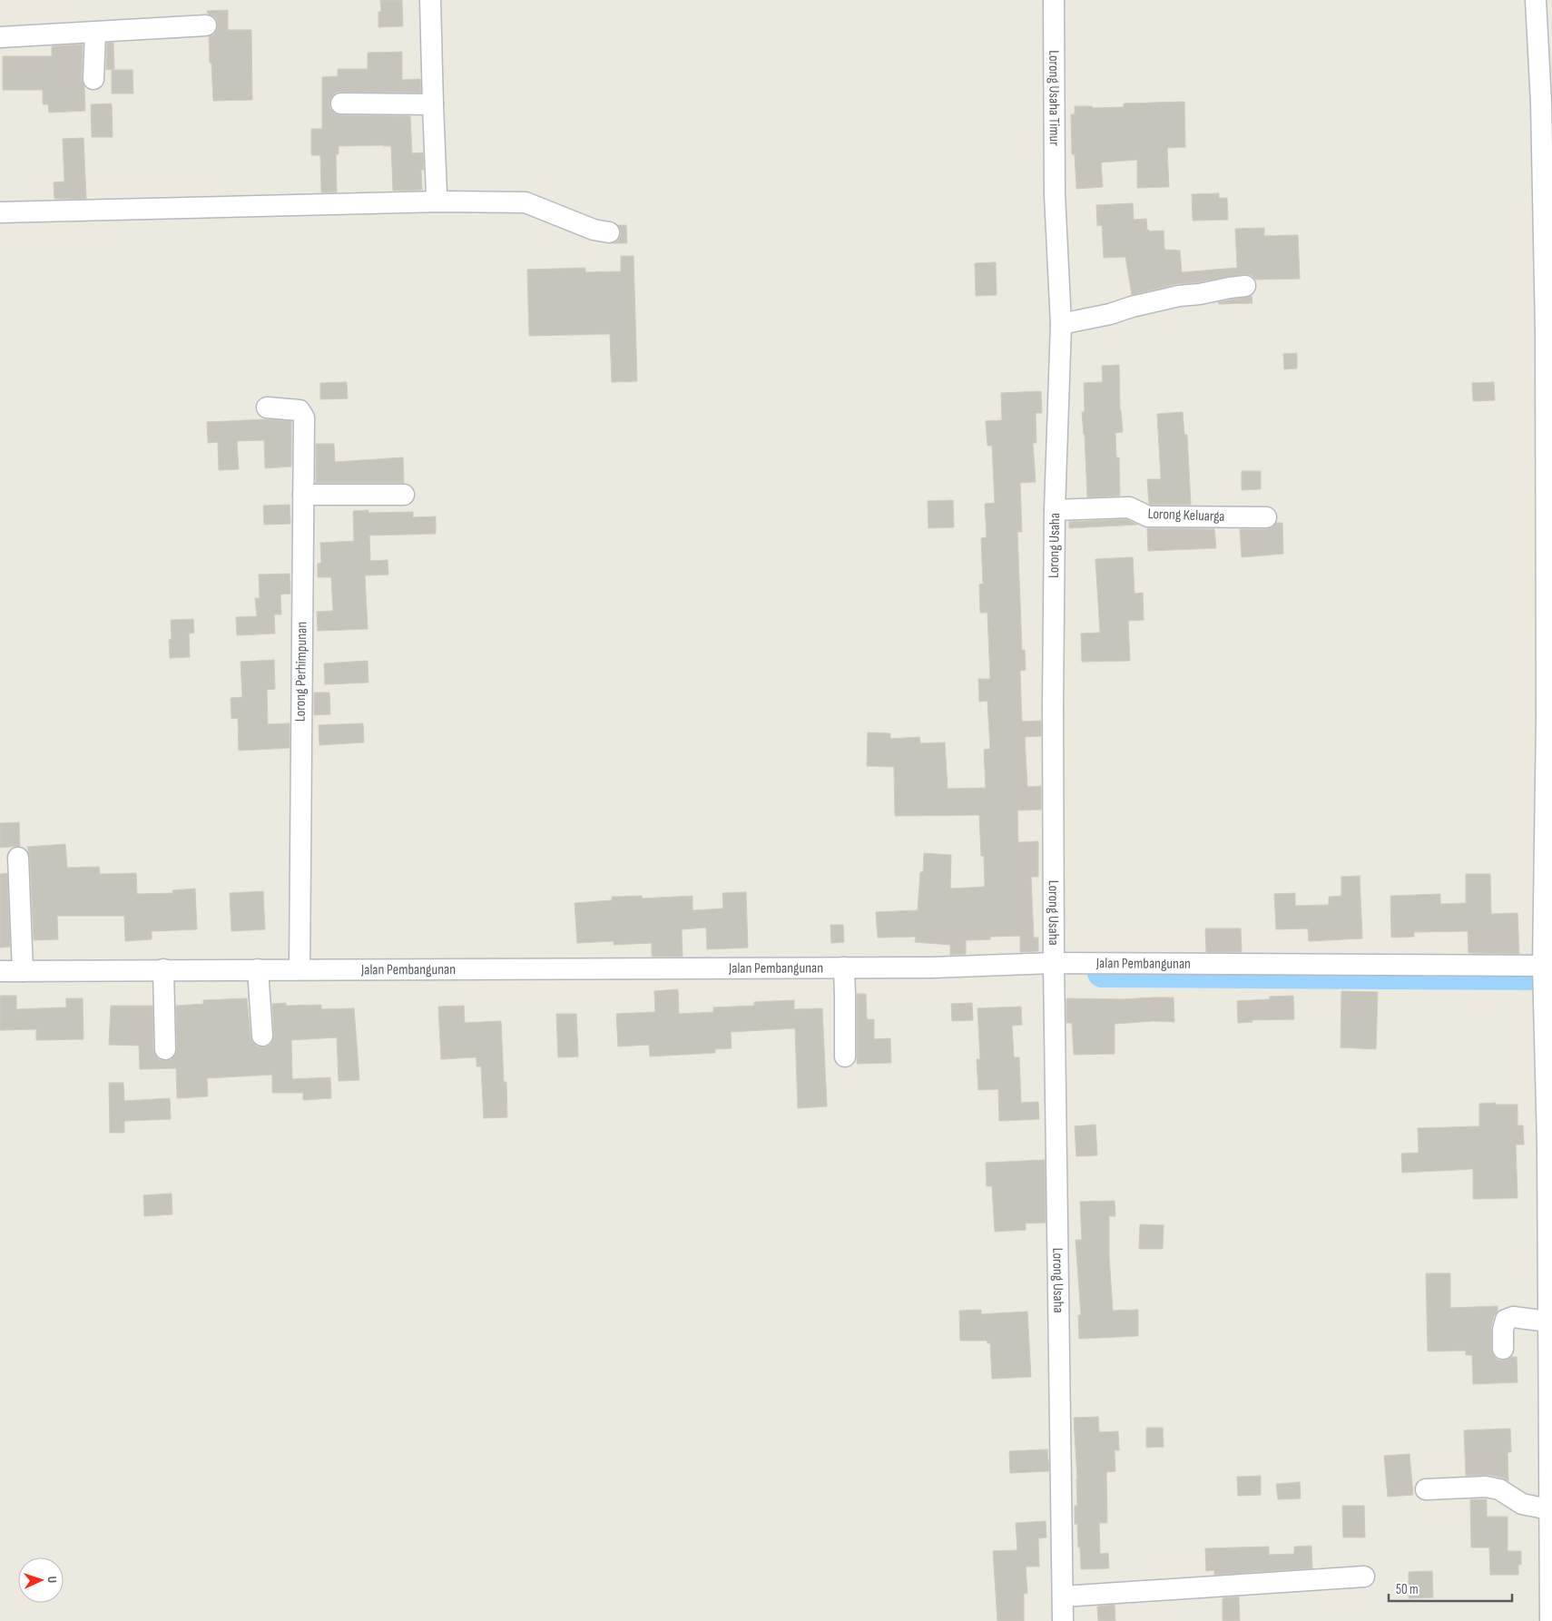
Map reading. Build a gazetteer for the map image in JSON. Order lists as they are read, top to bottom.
{
  "streets": {
    "street": [
      "Lorong Usaha Timur",
      "Lorong Keluarga",
      "Lorong Usaha",
      "Lorong Perhimpunan",
      "Jalan Pembangunan"
    ]
  },
  "crossings": [
    ["Lorong Usaha Timur", "Lorong Usaha"],
    ["Lorong Keluarga", "Lorong Usaha"],
    ["Lorong Usaha", "Jalan Pembangunan"],
    ["Lorong Perhimpunan", "Jalan Pembangunan"]
  ],
  "scale_bar": "50 m",
  "north": "right"
}
